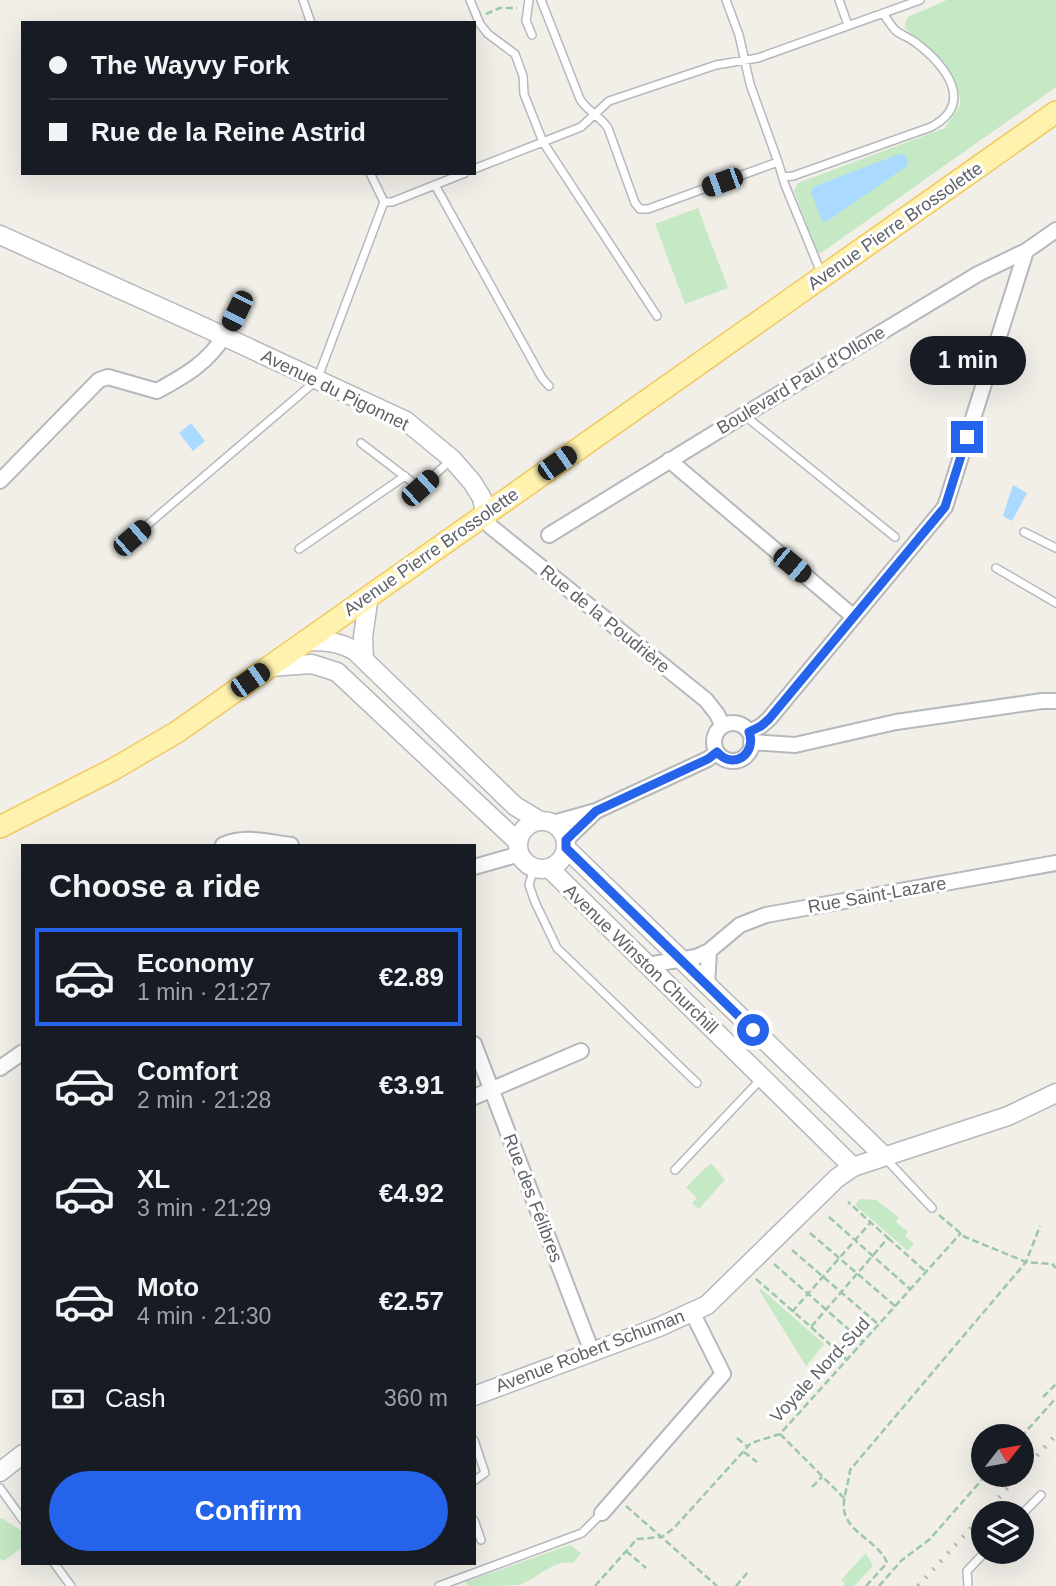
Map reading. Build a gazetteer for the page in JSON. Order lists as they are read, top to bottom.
{
  "streets": {
    "main road": ["Avenue Pierre Brossolette"],
    "street": [
      "Boulevard Paul d'Ollone",
      "Avenue du Pigonnet",
      "Rue de la Poudrière",
      "Rue Saint-Lazare",
      "Avenue Winston Churchill",
      "Rue des Félibres",
      "Avenue Robert Schuman"
    ],
    "path": ["Voyale Nord-Sud"]
  },
  "crossings": [
    ["Avenue Pierre Brossolette", "Avenue du Pigonnet"],
    ["Avenue Pierre Brossolette", "Rue de la Poudrière"],
    ["Avenue du Pigonnet", "Rue de la Poudrière"],
    ["Rue Saint-Lazare", "Avenue Winston Churchill"],
    ["Avenue Winston Churchill", "Avenue Robert Schuman"],
    ["Rue des Félibres", "Avenue Robert Schuman"]
  ],
  "north": "top right",
  "page": {
    "banner": ["The Wayvy Fork", "Rue de la Reine Astrid"],
    "bubble": "1 min",
    "heading": "Choose a ride",
    "list": [
      {
        "name": "Economy",
        "note": "1 min · 21:27",
        "value": "€2.89"
      },
      {
        "name": "Comfort",
        "note": "2 min · 21:28",
        "value": "€3.91"
      },
      {
        "name": "XL",
        "note": "3 min · 21:29",
        "value": "€4.92"
      },
      {
        "name": "Moto",
        "note": "4 min · 21:30",
        "value": "€2.57"
      }
    ],
    "pay": ["Cash", "360 m"],
    "buttons": "Confirm"
  }
}
